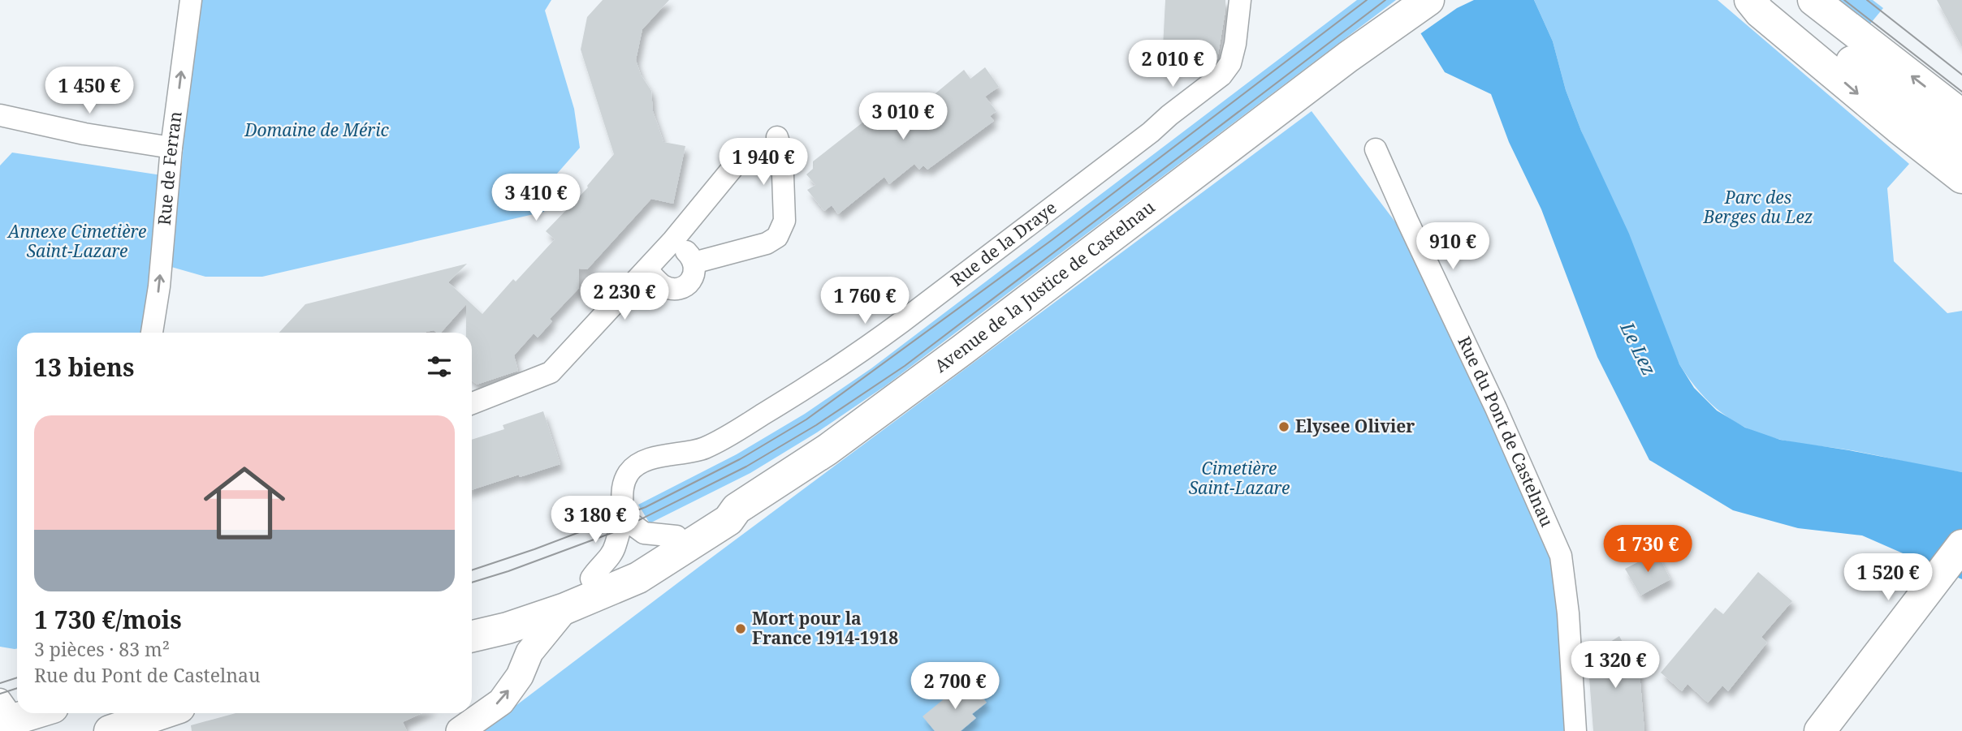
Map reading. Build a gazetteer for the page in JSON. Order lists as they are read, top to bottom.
{
  "streets": {
    "main road": ["Avenue de la Justice de Castelnau"],
    "street": ["Rue de Ferran", "Rue de la Draye", "Rue du Pont de Castelnau"]
  },
  "crossings": [
    ["Rue de la Draye", "Avenue de la Justice de Castelnau"]
  ],
  "one_way": ["Rue de Ferran"],
  "water": ["Le Lez"],
  "parks": [
    "Domaine de Méric",
    "Parc des Berges du Lez",
    "Annexe Cimetière Saint-Lazare",
    "Cimetière Saint-Lazare"
  ],
  "places": ["Elysee Olivier", "Mort pour la France 1914-1918"],
  "page": {
    "price": [
      "2 010 €",
      "1 450 €",
      "3 010 €",
      "1 940 €",
      "3 410 €",
      "910 €",
      "2 230 €",
      "1 760 €",
      "3 180 €",
      "1 730 €",
      "1 520 €",
      "1 320 €",
      "2 700 €"
    ],
    "heading": "13 biens",
    "list": [
      {
        "name": "1 730 €/mois",
        "note": "3 pièces · 83 m² · Rue du Pont de Castelnau"
      }
    ]
  }
}
